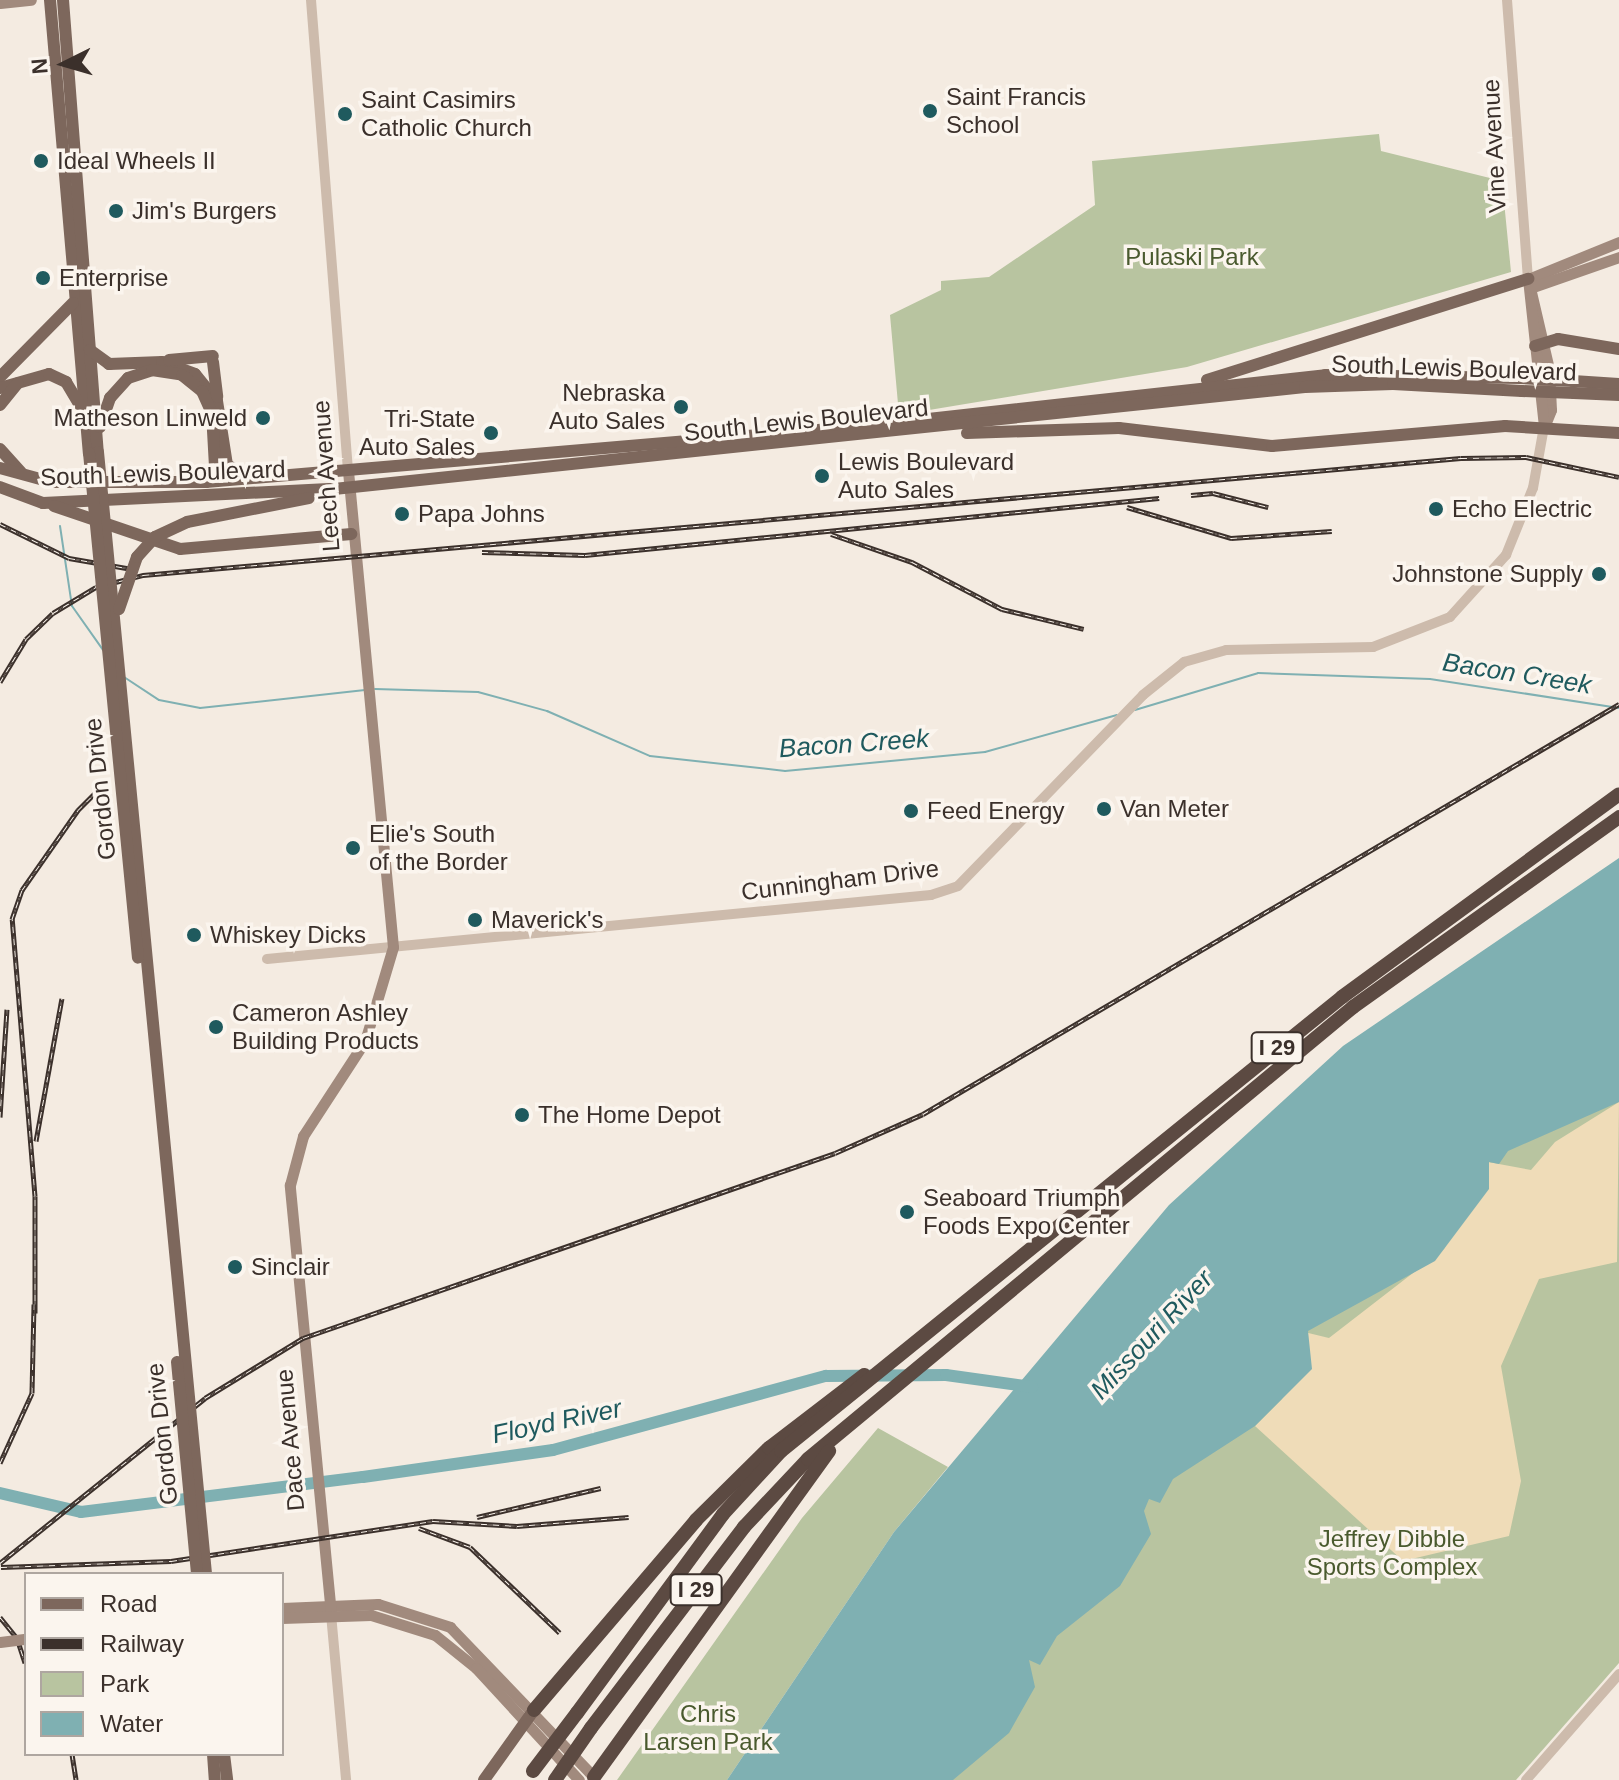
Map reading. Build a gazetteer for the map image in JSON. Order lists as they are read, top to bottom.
{
  "streets": {
    "highway": ["I 29"],
    "main road": [
      "South Lewis Boulevard",
      "Leech Avenue",
      "Gordon Drive",
      "Dace Avenue"
    ],
    "street": ["Vine Avenue", "Cunningham Drive"]
  },
  "crossings": [
    ["South Lewis Boulevard", "Leech Avenue"],
    ["Leech Avenue", "Cunningham Drive"],
    ["Leech Avenue", "Dace Avenue"],
    ["Cunningham Drive", "Dace Avenue"]
  ],
  "water": ["Bacon Creek", "Missouri River", "Floyd River"],
  "parks": ["Pulaski Park", "Jeffrey Dibble Sports Complex", "Chris Larsen Park"],
  "places": [
    "Saint Francis School",
    "Saint Casimirs Catholic Church",
    "Ideal Wheels II",
    "Jim's Burgers",
    "Enterprise",
    "Nebraska Auto Sales",
    "Matheson Linweld",
    "Tri-State Auto Sales",
    "Lewis Boulevard Auto Sales",
    "Echo Electric",
    "Papa Johns",
    "Johnstone Supply",
    "Van Meter",
    "Feed Energy",
    "Elie's South of the Border",
    "Maverick's",
    "Whiskey Dicks",
    "Cameron Ashley Building Products",
    "The Home Depot",
    "Seaboard Triumph Foods Expo Center",
    "Sinclair"
  ],
  "legend": [
    "Road",
    "Railway",
    "Park",
    "Water"
  ],
  "north": "left"
}
